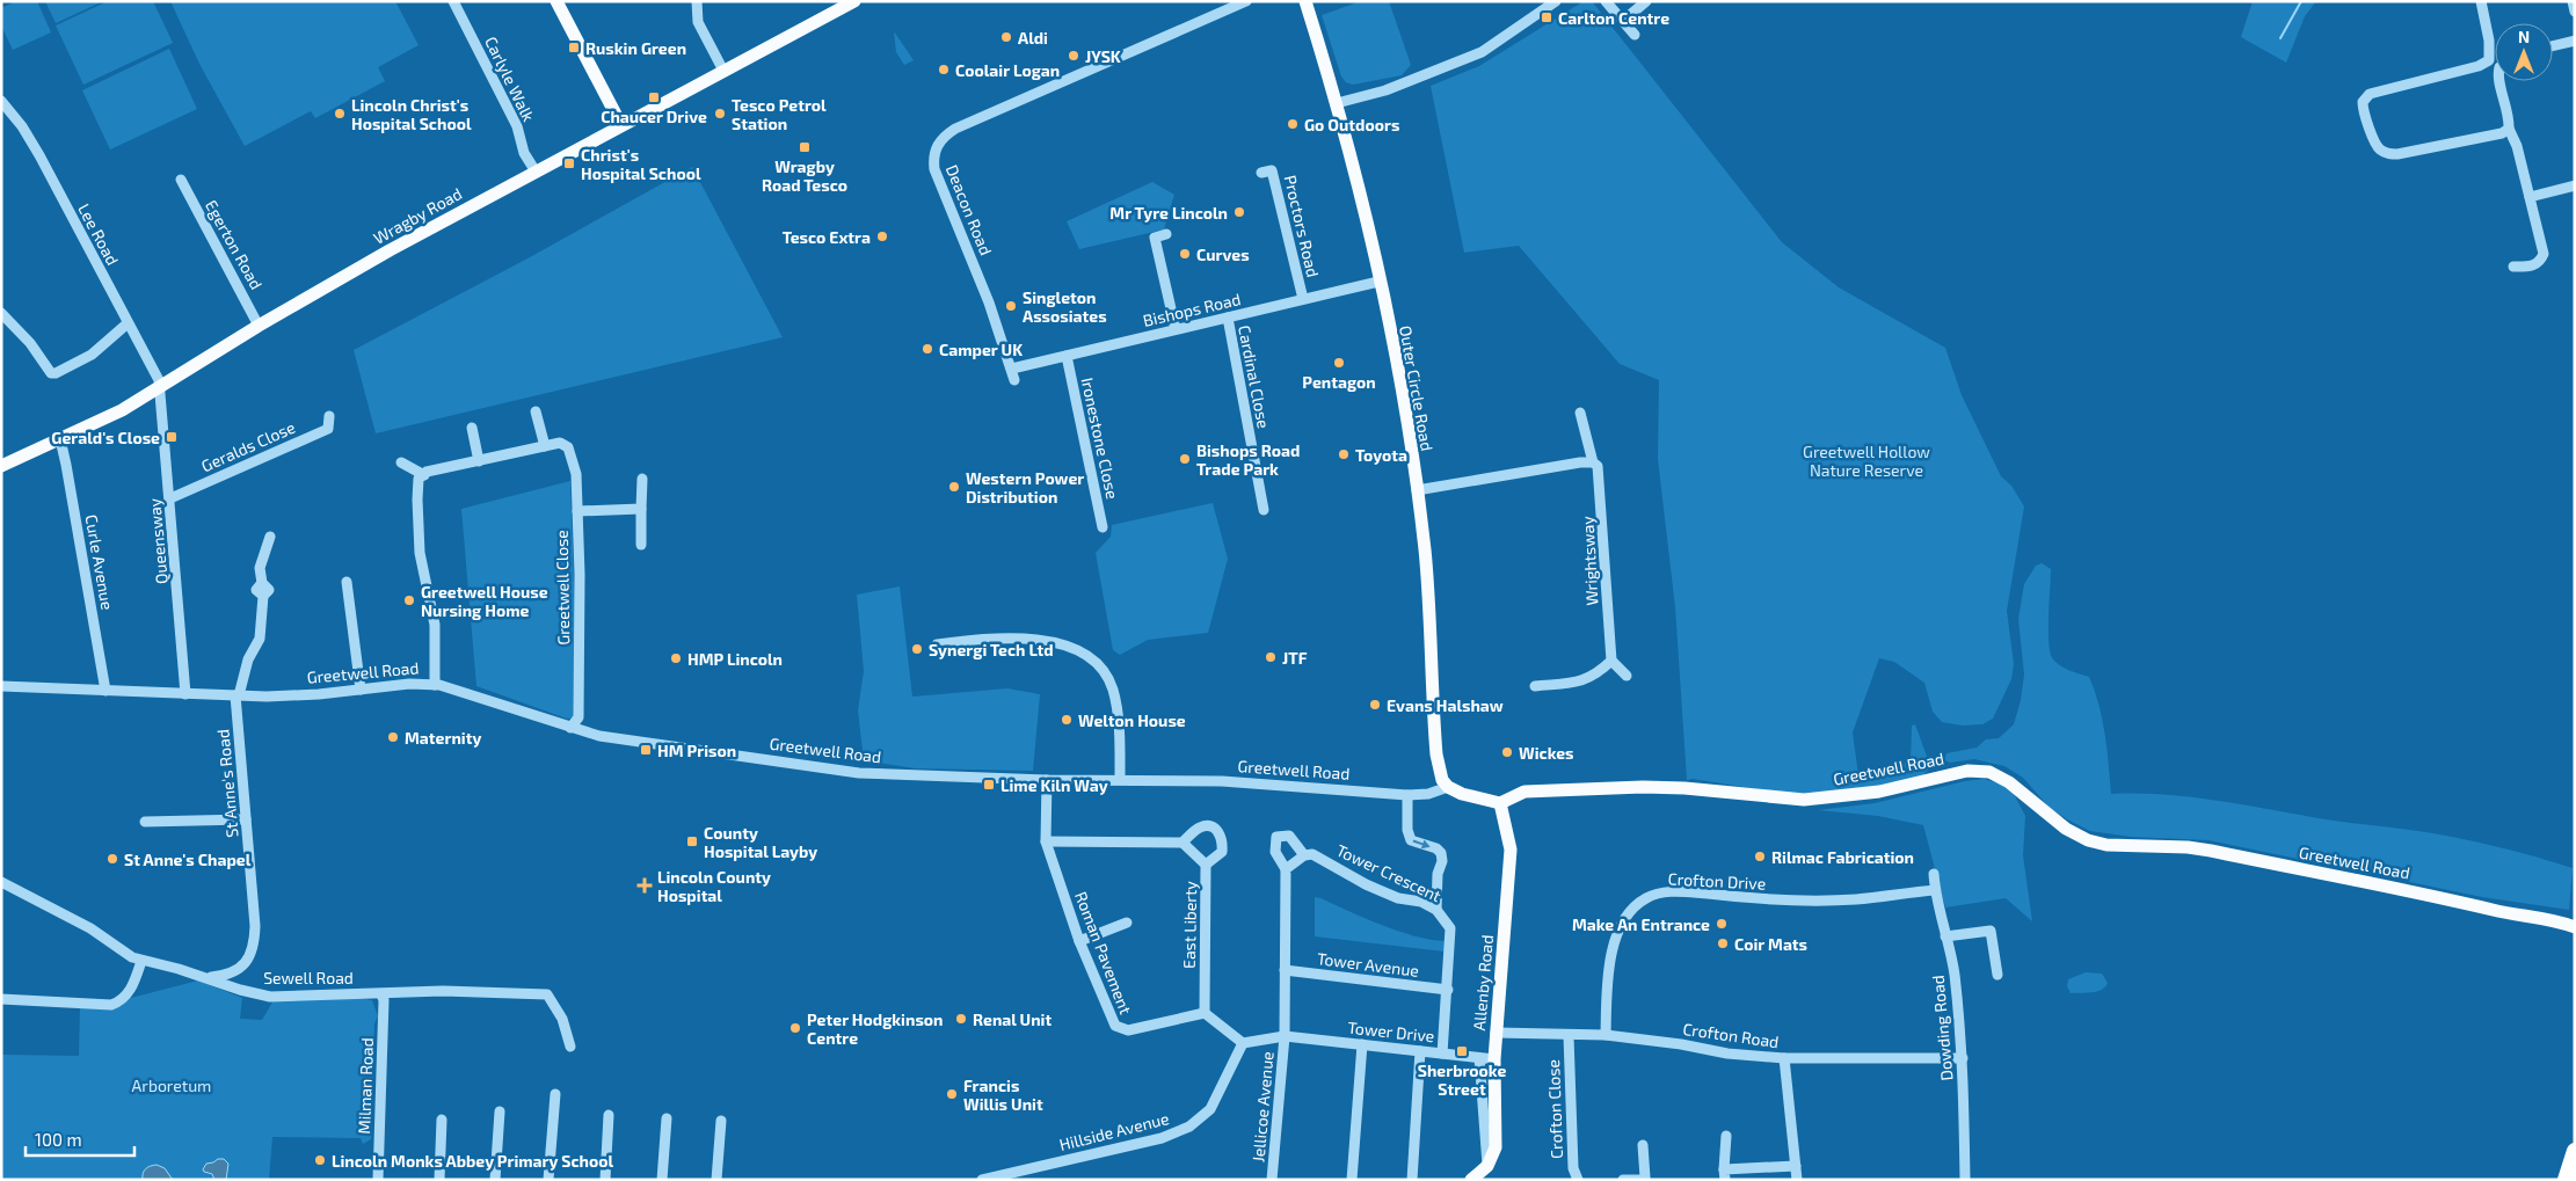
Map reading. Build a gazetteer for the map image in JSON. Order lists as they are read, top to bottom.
{
  "streets": {
    "main road": [
      "Wragby Road",
      "Outer Circle Road",
      "Greetwell Road",
      "Allenby Road"
    ],
    "street": [
      "Carlyle Walk",
      "Deacon Road",
      "Proctors Road",
      "Lee Road",
      "Egerton Road",
      "Bishops Road",
      "Cardinal Close",
      "Ironestone Close",
      "Geralds Close",
      "Queensway",
      "Wrightsway",
      "Curle Avenue",
      "Greetwell Close",
      "St Anne's Road",
      "Tower Crescent",
      "Crofton Drive",
      "East Liberty",
      "Roman Pavement",
      "Tower Avenue",
      "Sewell Road",
      "Dowding Road",
      "Tower Drive",
      "Crofton Road",
      "Milman Road",
      "Jellicoe Avenue",
      "Crofton Close",
      "Hillside Avenue"
    ]
  },
  "crossings": [
    ["Carlyle Walk", "Wragby Road"],
    ["Deacon Road", "Bishops Road"],
    ["Wragby Road", "Lee Road"],
    ["Wragby Road", "Egerton Road"],
    ["Wragby Road", "Queensway"],
    ["Wragby Road", "Curle Avenue"],
    ["Proctors Road", "Bishops Road"],
    ["Lee Road", "Queensway"],
    ["Bishops Road", "Cardinal Close"],
    ["Bishops Road", "Outer Circle Road"],
    ["Bishops Road", "Ironestone Close"],
    ["Outer Circle Road", "Greetwell Road"],
    ["Geralds Close", "Queensway"],
    ["Queensway", "Greetwell Road"],
    ["Curle Avenue", "Greetwell Road"],
    ["Greetwell Close", "Greetwell Road"],
    ["Greetwell Road", "St Anne's Road"],
    ["Greetwell Road", "Roman Pavement"],
    ["Greetwell Road", "Allenby Road"],
    ["St Anne's Road", "Sewell Road"],
    ["Tower Crescent", "Tower Avenue"],
    ["Tower Crescent", "Tower Drive"],
    ["Crofton Drive", "Dowding Road"],
    ["Crofton Drive", "Crofton Road"],
    ["East Liberty", "Roman Pavement"],
    ["Sewell Road", "Milman Road"],
    ["Allenby Road", "Tower Drive"],
    ["Allenby Road", "Crofton Road"],
    ["Dowding Road", "Crofton Road"],
    ["Tower Drive", "Jellicoe Avenue"],
    ["Crofton Road", "Crofton Close"]
  ],
  "parks": ["Greetwell Hollow Nature Reserve", "Arboretum"],
  "places": {
    "transit": [
      "Carlton Centre",
      "Ruskin Green",
      "Chaucer Drive",
      "Wragby Road Tesco",
      "Christ's Hospital School",
      "Gerald's Close",
      "HM Prison",
      "Lime Kiln Way",
      "County Hospital Layby",
      "Sherbrooke Street"
    ],
    "other": [
      "Aldi",
      "JYSK",
      "Coolair Logan",
      "Lincoln Christ's Hospital School",
      "Tesco Petrol Station",
      "Go Outdoors",
      "Mr Tyre Lincoln",
      "Tesco Extra",
      "Curves",
      "Singleton Assosiates",
      "Camper UK",
      "Pentagon",
      "Toyota",
      "Bishops Road Trade Park",
      "Western Power Distribution",
      "Greetwell House Nursing Home",
      "Synergi Tech Ltd",
      "JTF",
      "HMP Lincoln",
      "Evans Halshaw",
      "Welton House",
      "Maternity",
      "Wickes",
      "Rilmac Fabrication",
      "St Anne's Chapel",
      "Make An Entrance",
      "Coir Mats",
      "Renal Unit",
      "Peter Hodgkinson Centre",
      "Francis Willis Unit",
      "Lincoln Monks Abbey Primary School"
    ],
    "health": ["Lincoln County Hospital"]
  },
  "scale_bar": "100 m",
  "north": "top"
}
